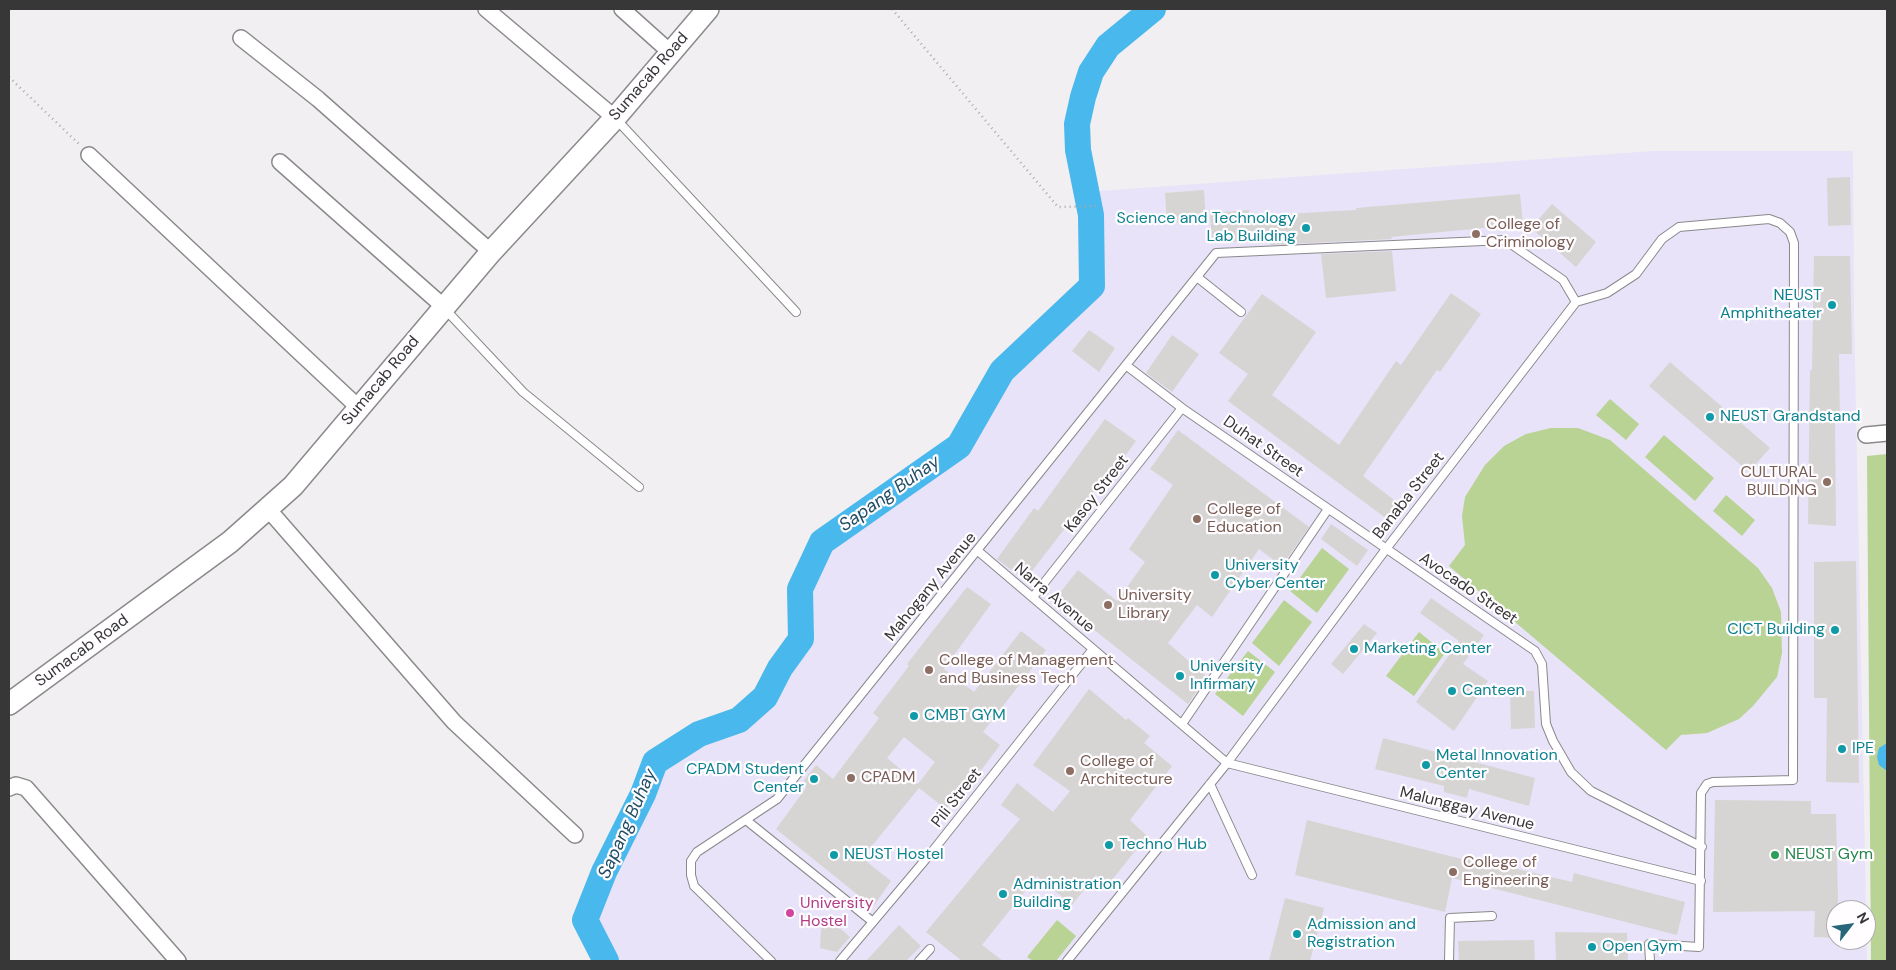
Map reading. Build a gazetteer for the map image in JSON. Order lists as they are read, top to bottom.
{
  "streets": {
    "main road": ["Sumacab Road"],
    "lane": [
      "Duhat Street",
      "Kasoy Street",
      "Banaba Street",
      "Mahogany Avenue",
      "Avocado Street",
      "Narra Avenue",
      "Pili Street",
      "Malunggay Avenue"
    ]
  },
  "crossings": [
    ["Duhat Street", "Kasoy Street"],
    ["Duhat Street", "Banaba Street"],
    ["Duhat Street", "Mahogany Avenue"],
    ["Duhat Street", "Avocado Street"],
    ["Kasoy Street", "Narra Avenue"],
    ["Banaba Street", "Mahogany Avenue"],
    ["Banaba Street", "Avocado Street"],
    ["Banaba Street", "Narra Avenue"],
    ["Banaba Street", "Malunggay Avenue"],
    ["Mahogany Avenue", "Narra Avenue"],
    ["Narra Avenue", "Pili Street"],
    ["Narra Avenue", "Malunggay Avenue"]
  ],
  "water": ["Sapang Buhay"],
  "places": [
    "Science and Technology Lab Building",
    "College of Criminology",
    "NEUST Amphitheater",
    "NEUST Grandstand",
    "CULTURAL BUILDING",
    "College of Education",
    "University Cyber Center",
    "University Library",
    "CICT Building",
    "Marketing Center",
    "College of Management and Business Tech",
    "University Infirmary",
    "Canteen",
    "CMBT GYM",
    "IPE",
    "Metal Innovation Center",
    "College of Architecture",
    "CPADM",
    "CPADM Student Center",
    "Techno Hub",
    "NEUST Hostel",
    "NEUST Gym",
    "College of Engineering",
    "Administration Building",
    "University Hostel",
    "Admission and Registration",
    "Open Gym"
  ],
  "north": "top right"
}
